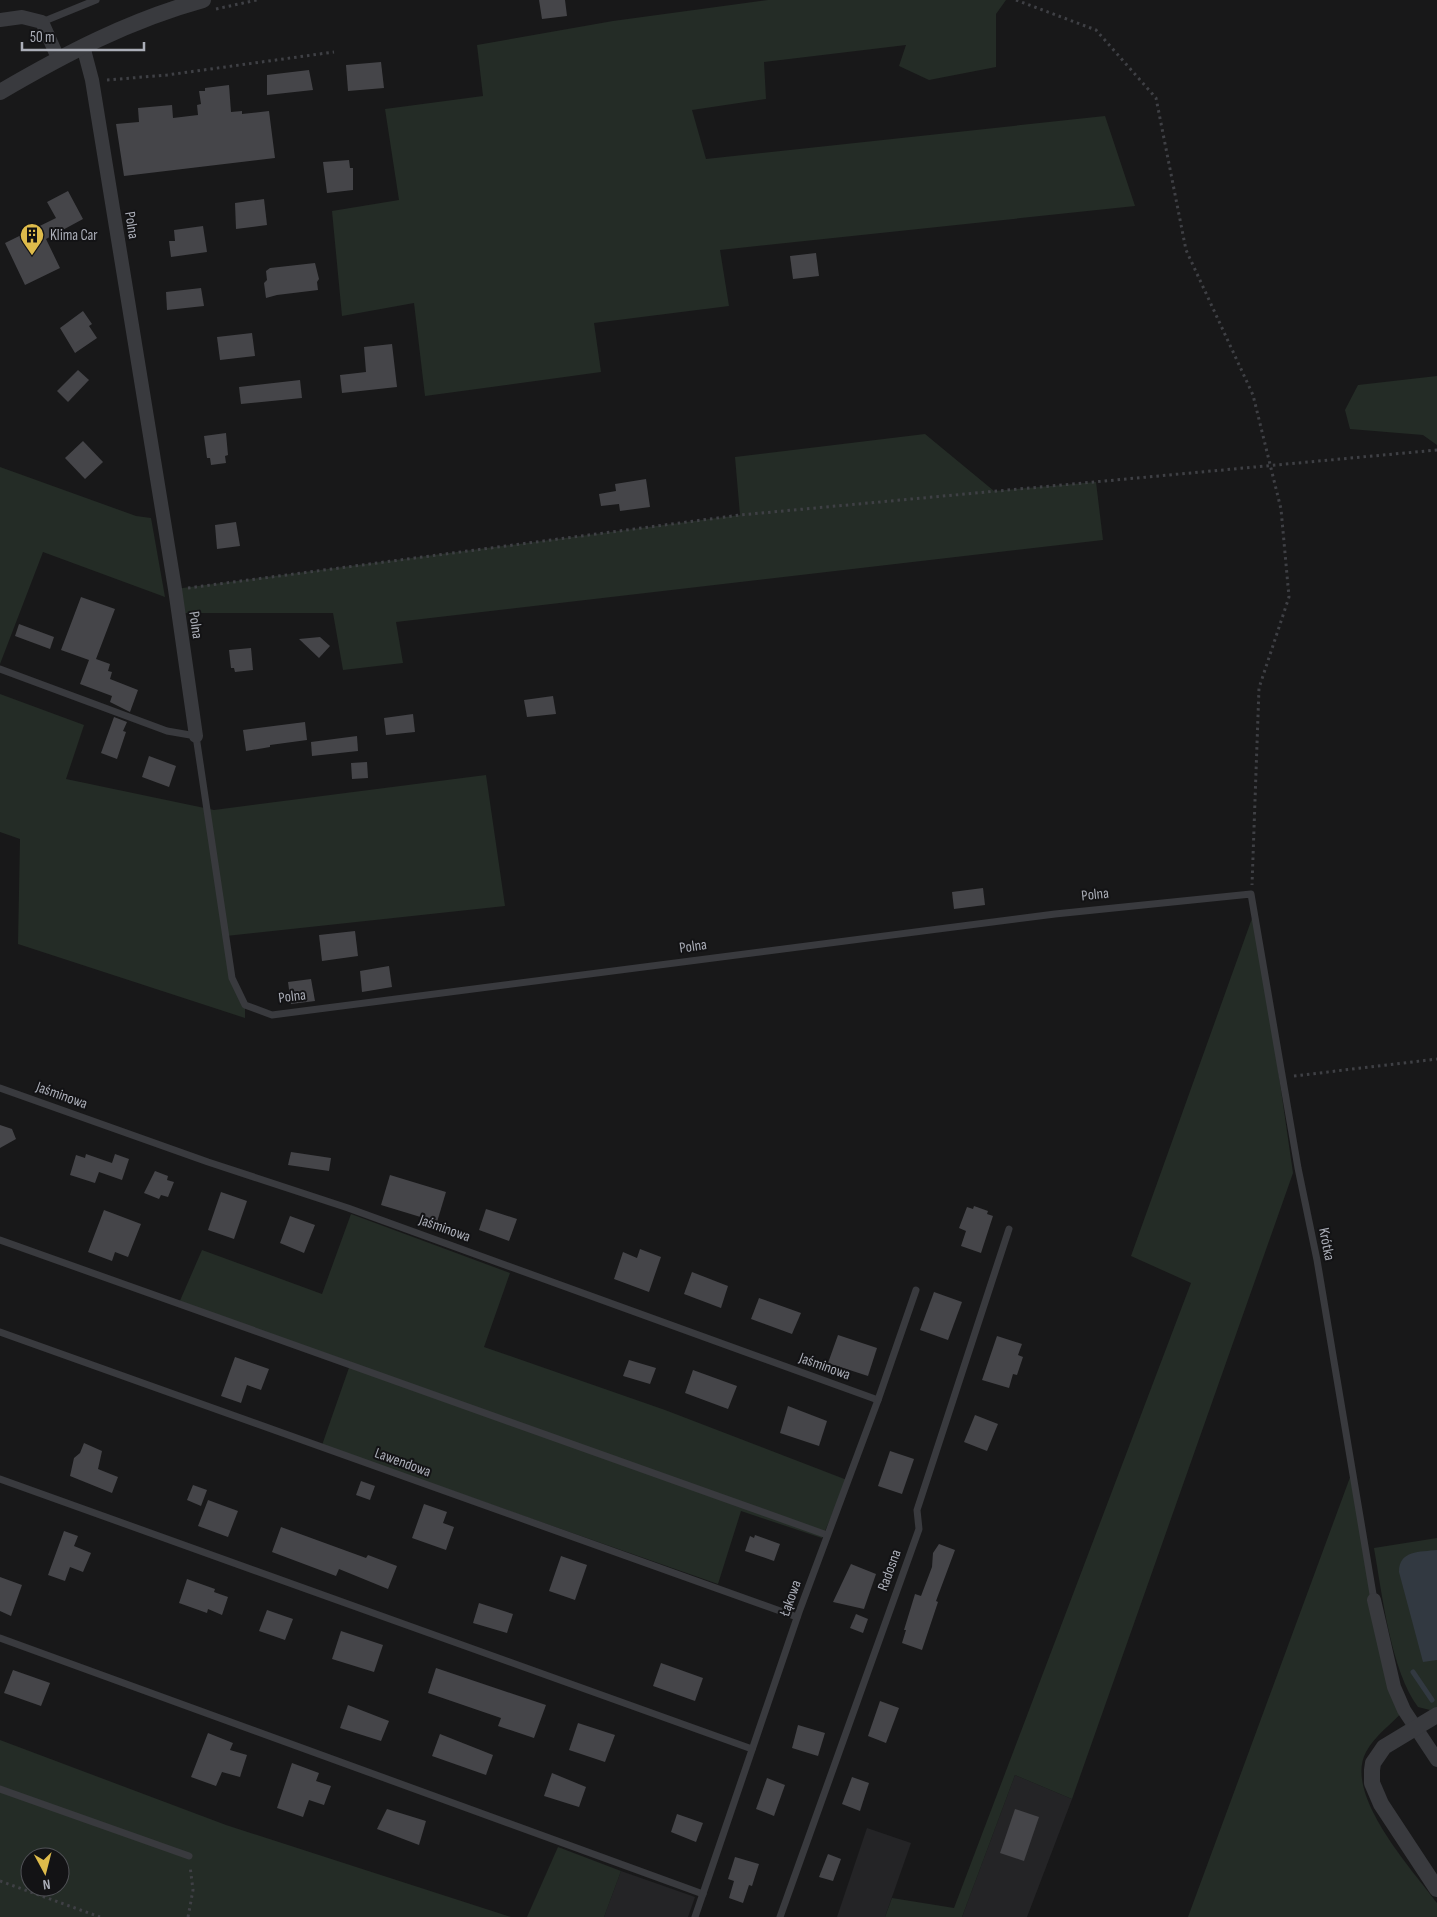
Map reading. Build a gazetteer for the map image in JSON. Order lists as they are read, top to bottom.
{
  "streets": {
    "street": ["Polna"],
    "lane": [
      "Jaśminowa",
      "Krótka",
      "Lawendowa",
      "Radosna",
      "Łąkowa"
    ]
  },
  "crossings": [
    ["Polna", "Krótka"],
    ["Jaśminowa", "Łąkowa"],
    ["Lawendowa", "Łąkowa"]
  ],
  "places": {
    "building": ["Klima Car"]
  },
  "scale_bar": "50 m",
  "north": "bottom"
}
